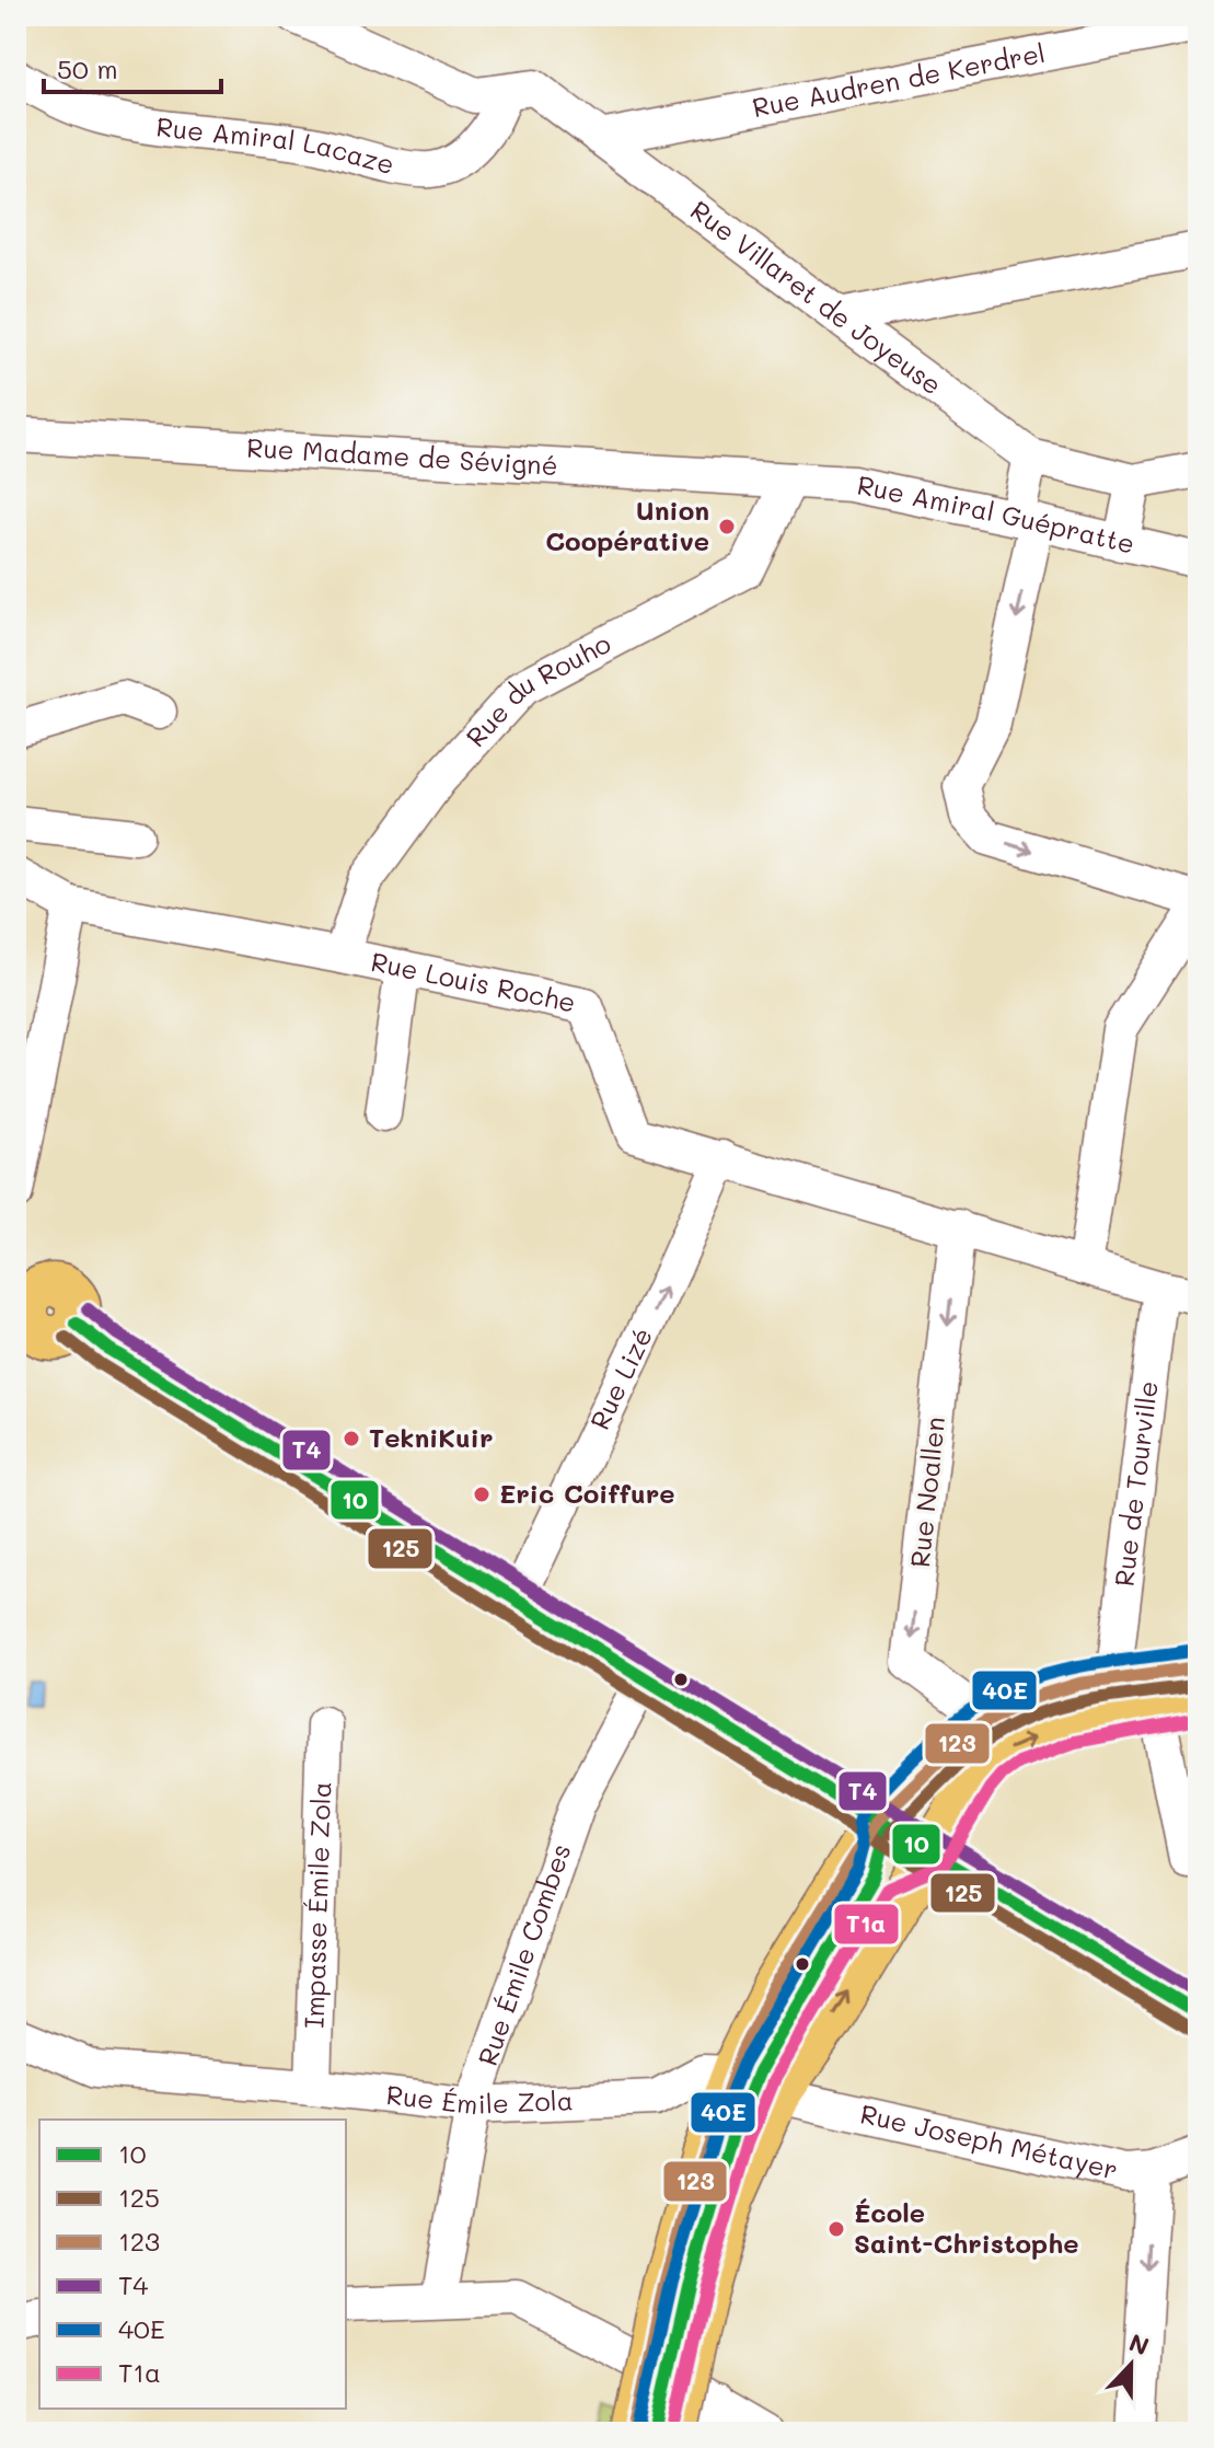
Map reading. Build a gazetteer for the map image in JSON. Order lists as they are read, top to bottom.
{
  "streets": {
    "street": [
      "Rue Audren de Kerdrel",
      "Rue Amiral Lacaze",
      "Rue Villaret de Joyeuse",
      "Rue Madame de Sévigné",
      "Rue Amiral Guépratte",
      "Rue du Rouho",
      "Rue Louis Roche",
      "Rue Lizé",
      "Rue de Tourville",
      "Rue Noallen",
      "Impasse Émile Zola",
      "Rue Émile Combes",
      "Rue Émile Zola",
      "Rue Joseph Métayer"
    ]
  },
  "crossings": [
    ["Rue Audren de Kerdrel", "Rue Villaret de Joyeuse"],
    ["Rue Amiral Lacaze", "Rue Villaret de Joyeuse"],
    ["Rue Madame de Sévigné", "Rue Amiral Guépratte"],
    ["Rue Madame de Sévigné", "Rue du Rouho"],
    ["Rue Amiral Guépratte", "Rue du Rouho"],
    ["Rue du Rouho", "Rue Louis Roche"],
    ["Rue Louis Roche", "Rue Lizé"],
    ["Rue Louis Roche", "Rue de Tourville"],
    ["Rue Louis Roche", "Rue Noallen"],
    ["Impasse Émile Zola", "Rue Émile Zola"],
    ["Rue Émile Combes", "Rue Émile Zola"]
  ],
  "one_way": ["Rue Lizé", "Rue Noallen"],
  "places": [
    "Union Coopérative",
    "TekniKuir",
    "Eric Coiffure",
    "École Saint-Christophe"
  ],
  "lines": [
    "transit line T4",
    "transit line 10",
    "transit line 125",
    "transit line 40E",
    "transit line 123",
    "transit line T1a"
  ],
  "legend": [
    "10",
    "125",
    "123",
    "T4",
    "40E",
    "T1a"
  ],
  "scale_bar": "50 m",
  "north": "top"
}
